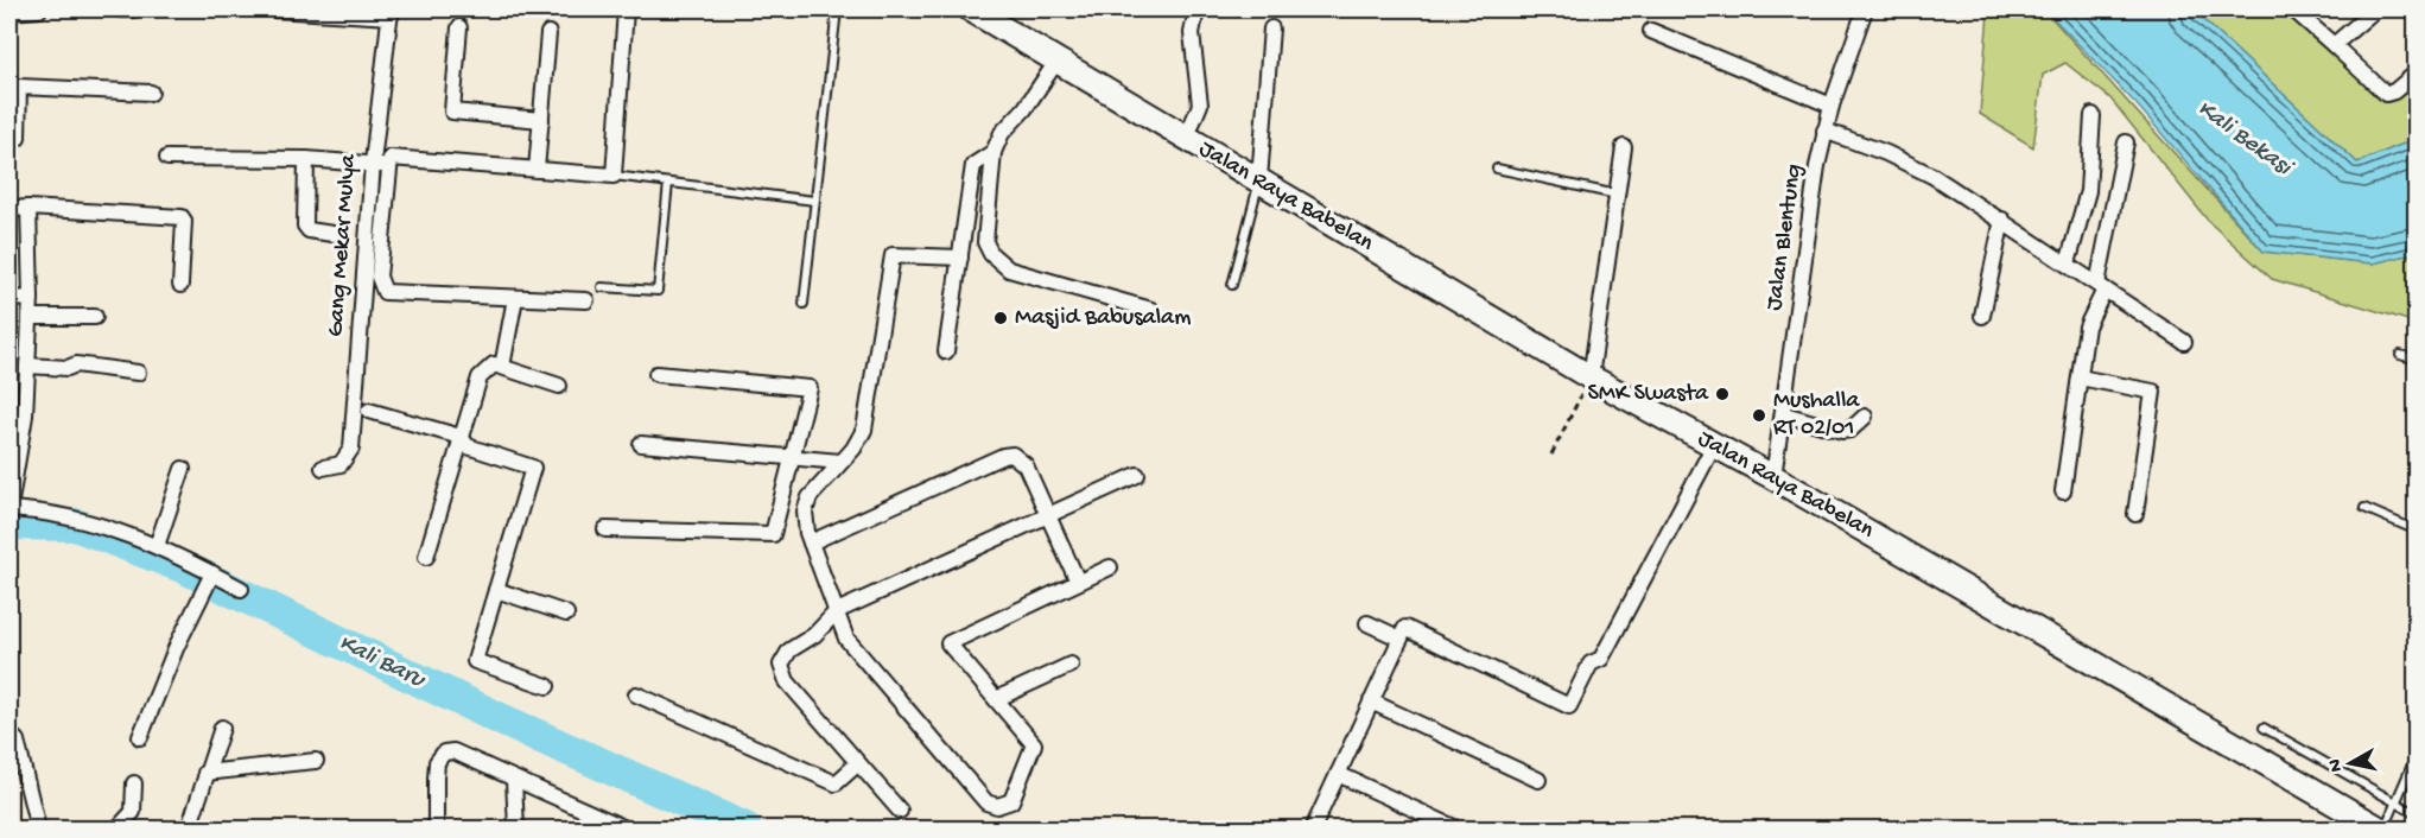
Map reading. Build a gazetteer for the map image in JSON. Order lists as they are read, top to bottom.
{
  "streets": {
    "main road": ["Jalan Raya Babelan"],
    "street": ["Jalan Blentung", "Gang Mekar Mulya"]
  },
  "crossings": [
    ["Jalan Raya Babelan", "Jalan Blentung"]
  ],
  "water": ["Kali Bekasi", "Kali Baru"],
  "places": ["Masjid Babusalam", "SMK Swasta", "Mushalla RT 02/01"],
  "north": "left"
}
